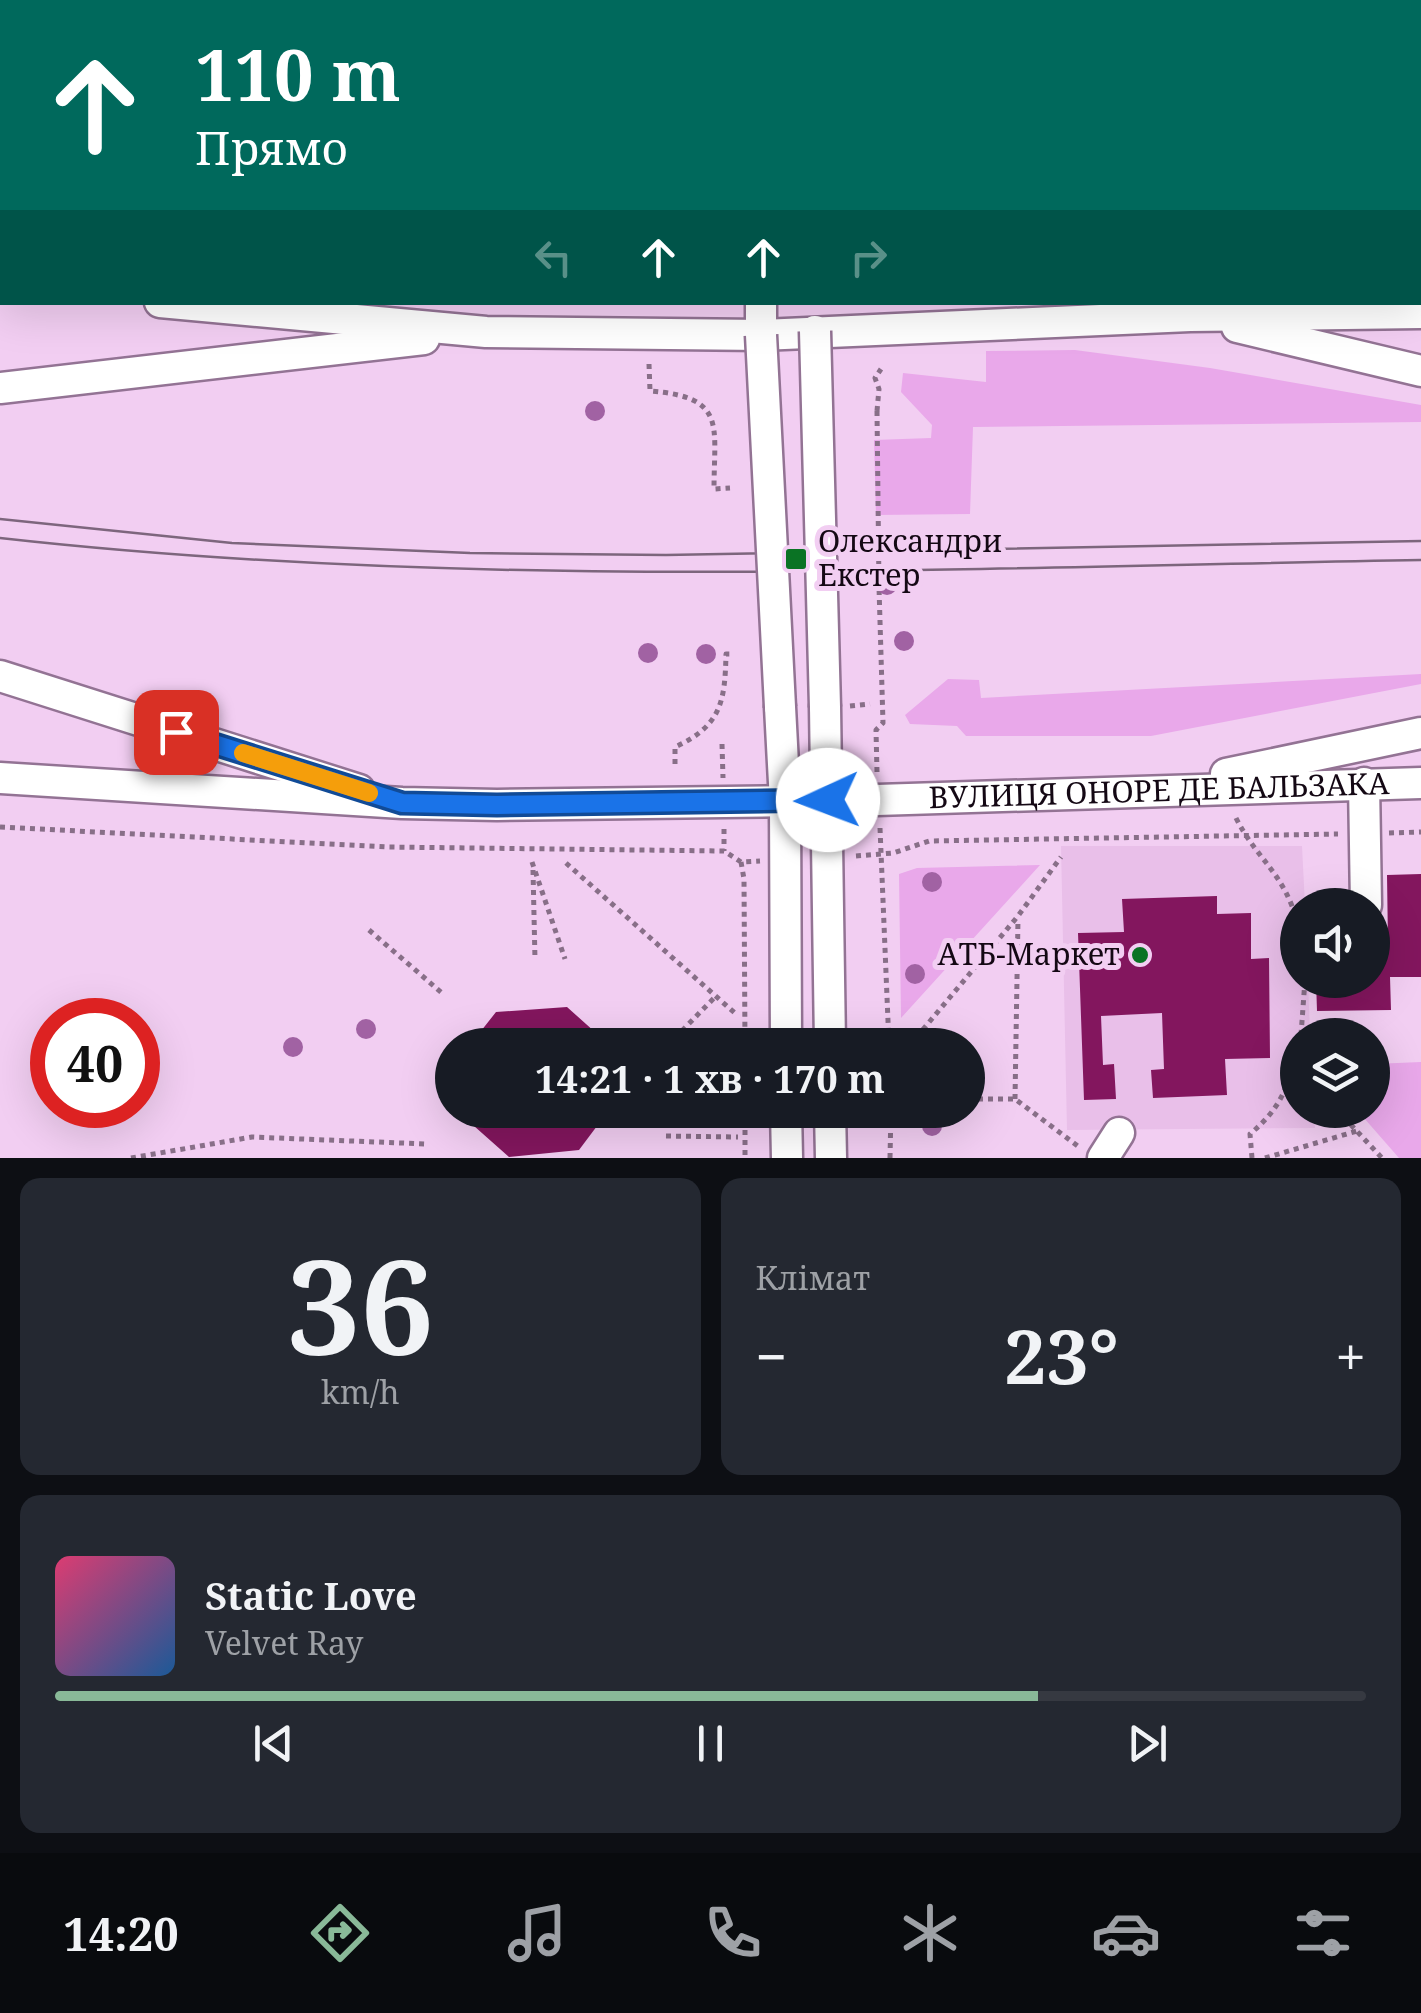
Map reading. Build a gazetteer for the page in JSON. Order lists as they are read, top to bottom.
{
  "streets": {
    "street": ["ВУЛИЦЯ ОНОРЕ ДЕ БАЛЬЗАКА"]
  },
  "places": {
    "transit": ["Олександри Екстер"],
    "other": ["АТБ-Маркет"]
  },
  "page": {
    "turn": ["110 m", "Прямо"],
    "limit": "40",
    "trip": "14:21 · 1 хв · 170 m",
    "tile": [
      ["36", "km/h"],
      "Клімат"
    ],
    "heat": ["−", "23°", "+"],
    "song": ["Static Love", "Velvet Ray"],
    "tabs": "14:20"
  }
}
